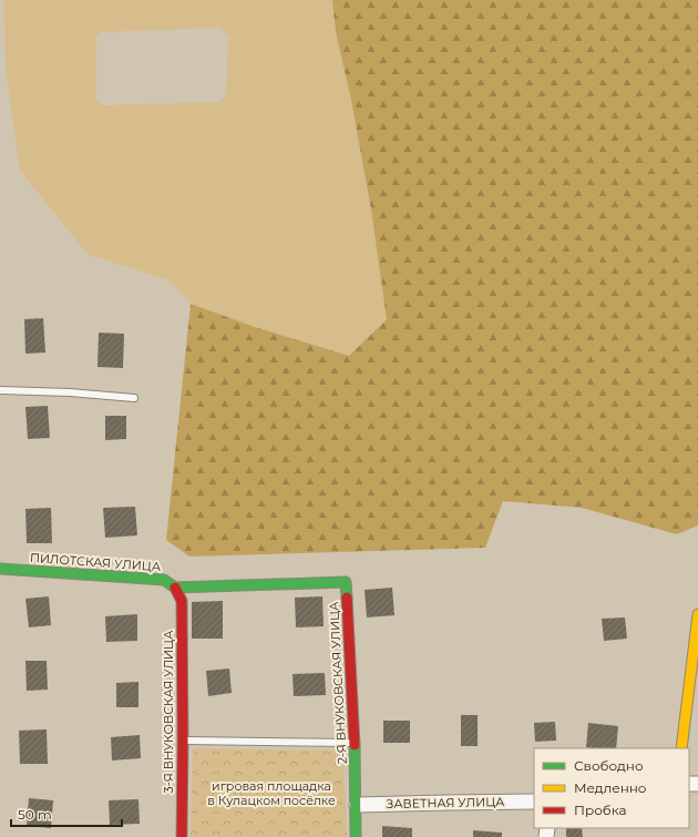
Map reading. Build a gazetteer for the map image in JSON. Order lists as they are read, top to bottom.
{
  "streets": {
    "street": [
      "ПИЛОТСКАЯ УЛИЦА",
      "2-Я ВНУКОВСКАЯ УЛИЦА",
      "3-Я ВНУКОВСКАЯ УЛИЦА",
      "ЗАВЕТНАЯ УЛИЦА"
    ]
  },
  "crossings": [
    ["ПИЛОТСКАЯ УЛИЦА", "2-Я ВНУКОВСКАЯ УЛИЦА"],
    ["ПИЛОТСКАЯ УЛИЦА", "3-Я ВНУКОВСКАЯ УЛИЦА"],
    ["2-Я ВНУКОВСКАЯ УЛИЦА", "ЗАВЕТНАЯ УЛИЦА"]
  ],
  "parks": ["игровая площадка в Кулацком посёлке"],
  "legend": ["Свободно", "Медленно", "Пробка"],
  "scale_bar": "50 m"
}
